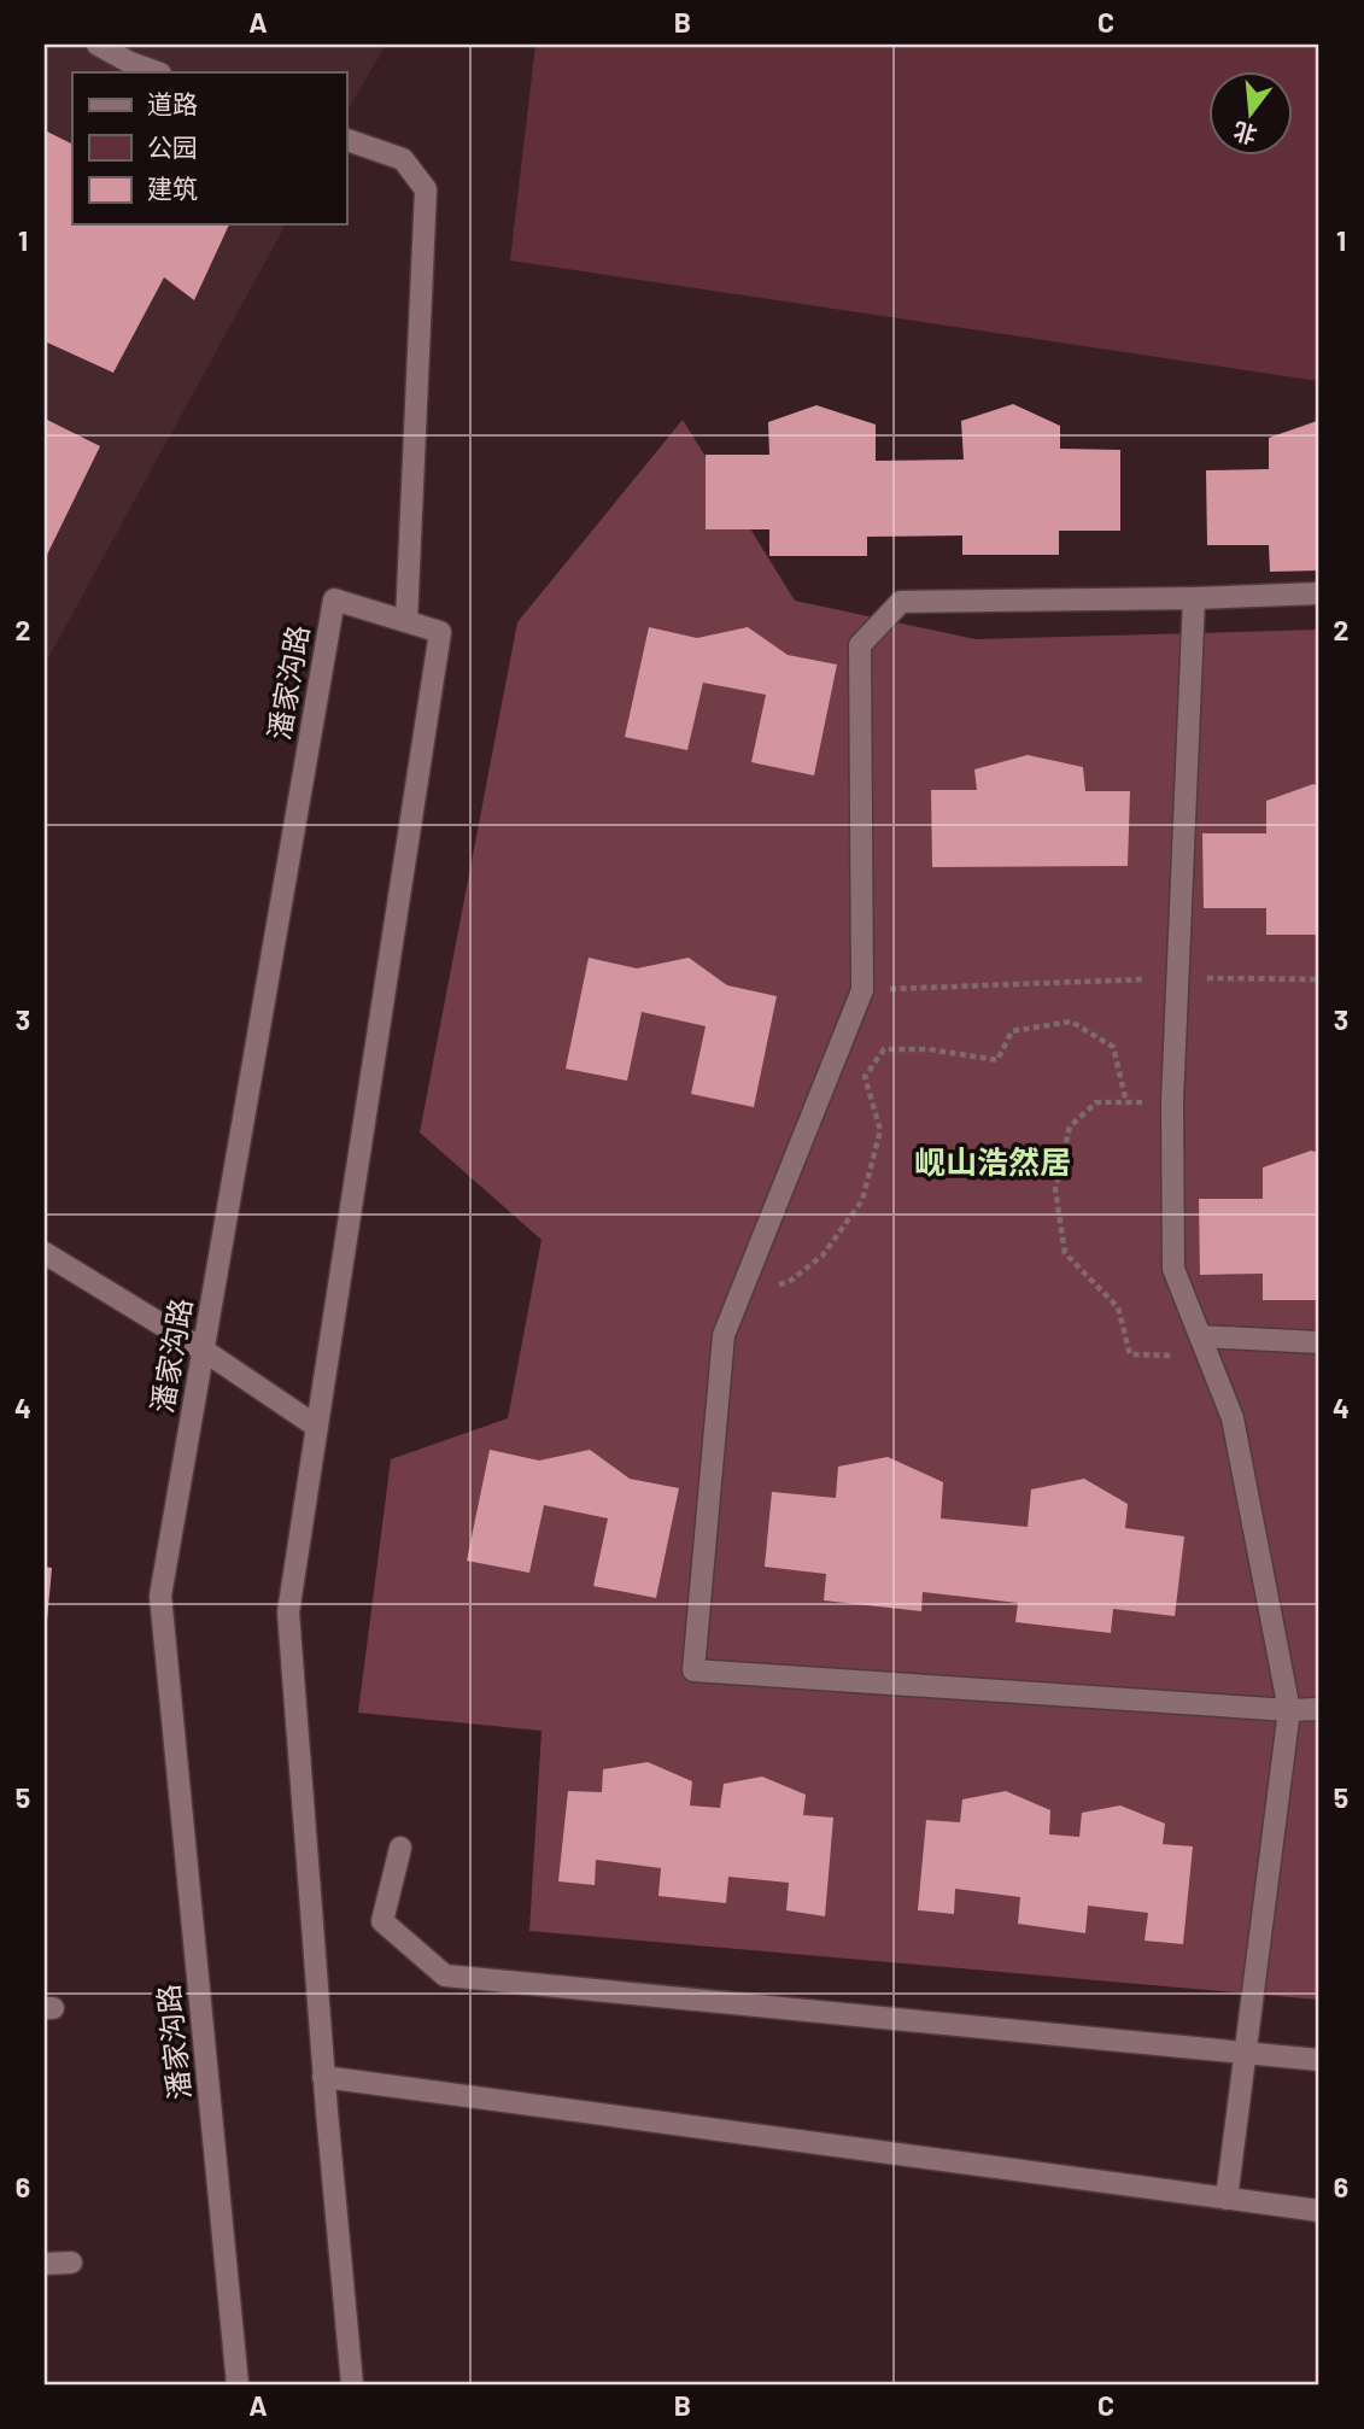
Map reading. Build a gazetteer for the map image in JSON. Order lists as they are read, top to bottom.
{
  "streets": {
    "street": ["潘家沟路"]
  },
  "districts": ["岘山浩然居"],
  "legend": ["道路", "公园", "建筑"],
  "north": "bottom",
  "grid": {
    "columns": ["A", "B", "C"],
    "rows": [
      "1",
      "2",
      "3",
      "4",
      "5",
      "6"
    ]
  }
}
